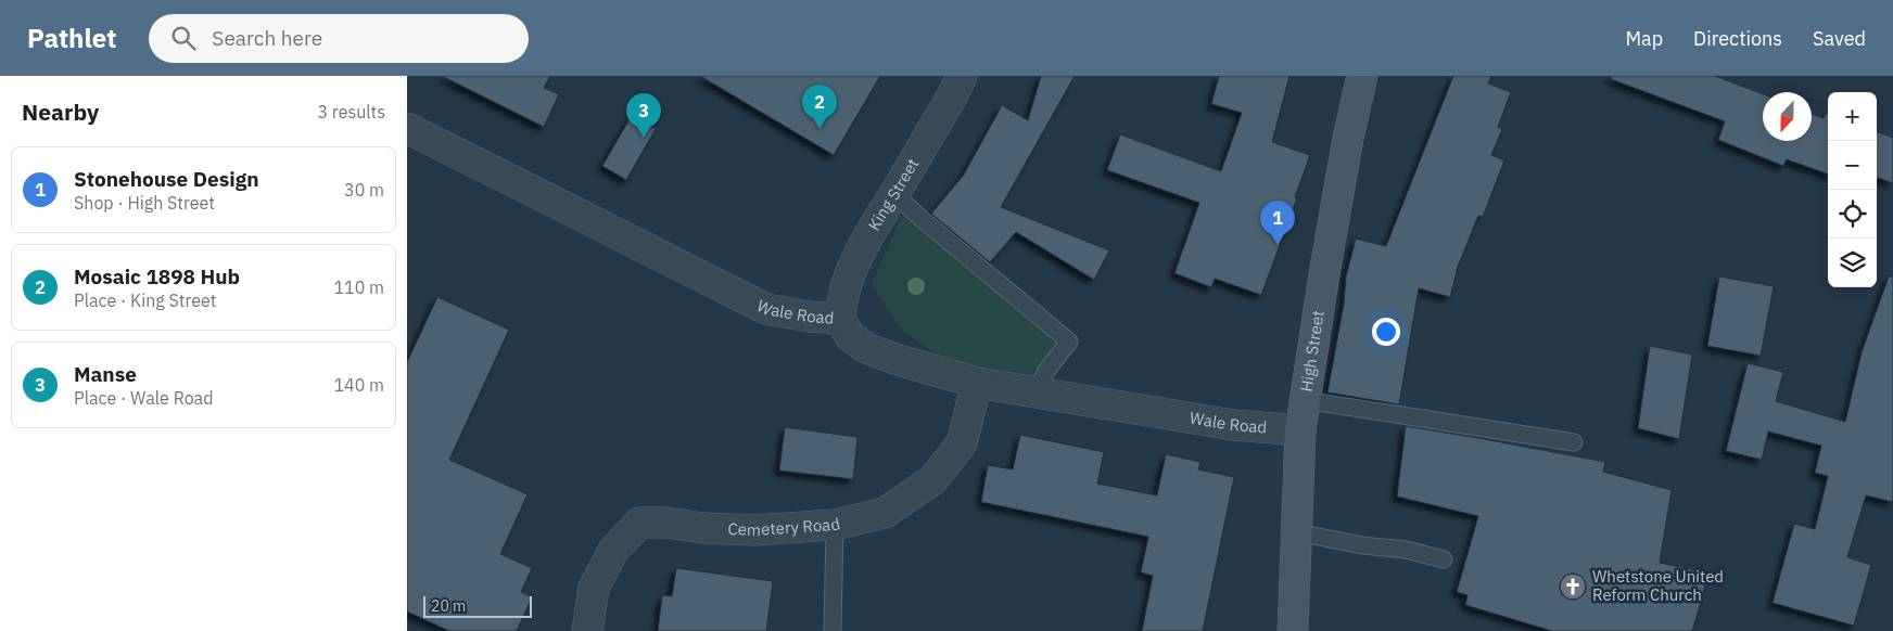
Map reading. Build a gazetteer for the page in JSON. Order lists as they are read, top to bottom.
{
  "streets": {
    "street": [
      "King Street",
      "Wale Road",
      "High Street",
      "Cemetery Road"
    ]
  },
  "crossings": [
    ["King Street", "Wale Road"],
    ["Wale Road", "High Street"],
    ["Wale Road", "Cemetery Road"]
  ],
  "places": {
    "church": ["Whetstone United Reform Church"]
  },
  "scale_bar": "20 m",
  "north": "bottom",
  "page": {
    "header": "Pathlet",
    "search": "Search here",
    "nav": ["Map", "Directions", "Saved"],
    "heading": ["Nearby", "3 results"],
    "pins": ["2", "3", "1"],
    "map_buttons": ["+", "−"],
    "list": [
      {
        "mark": "1",
        "name": "Stonehouse Design",
        "note": "Shop · High Street",
        "value": "30 m"
      },
      {
        "mark": "2",
        "name": "Mosaic 1898 Hub",
        "note": "Place · King Street",
        "value": "110 m"
      },
      {
        "mark": "3",
        "name": "Manse",
        "note": "Place · Wale Road",
        "value": "140 m"
      }
    ],
    "scale": "20 m"
  }
}
